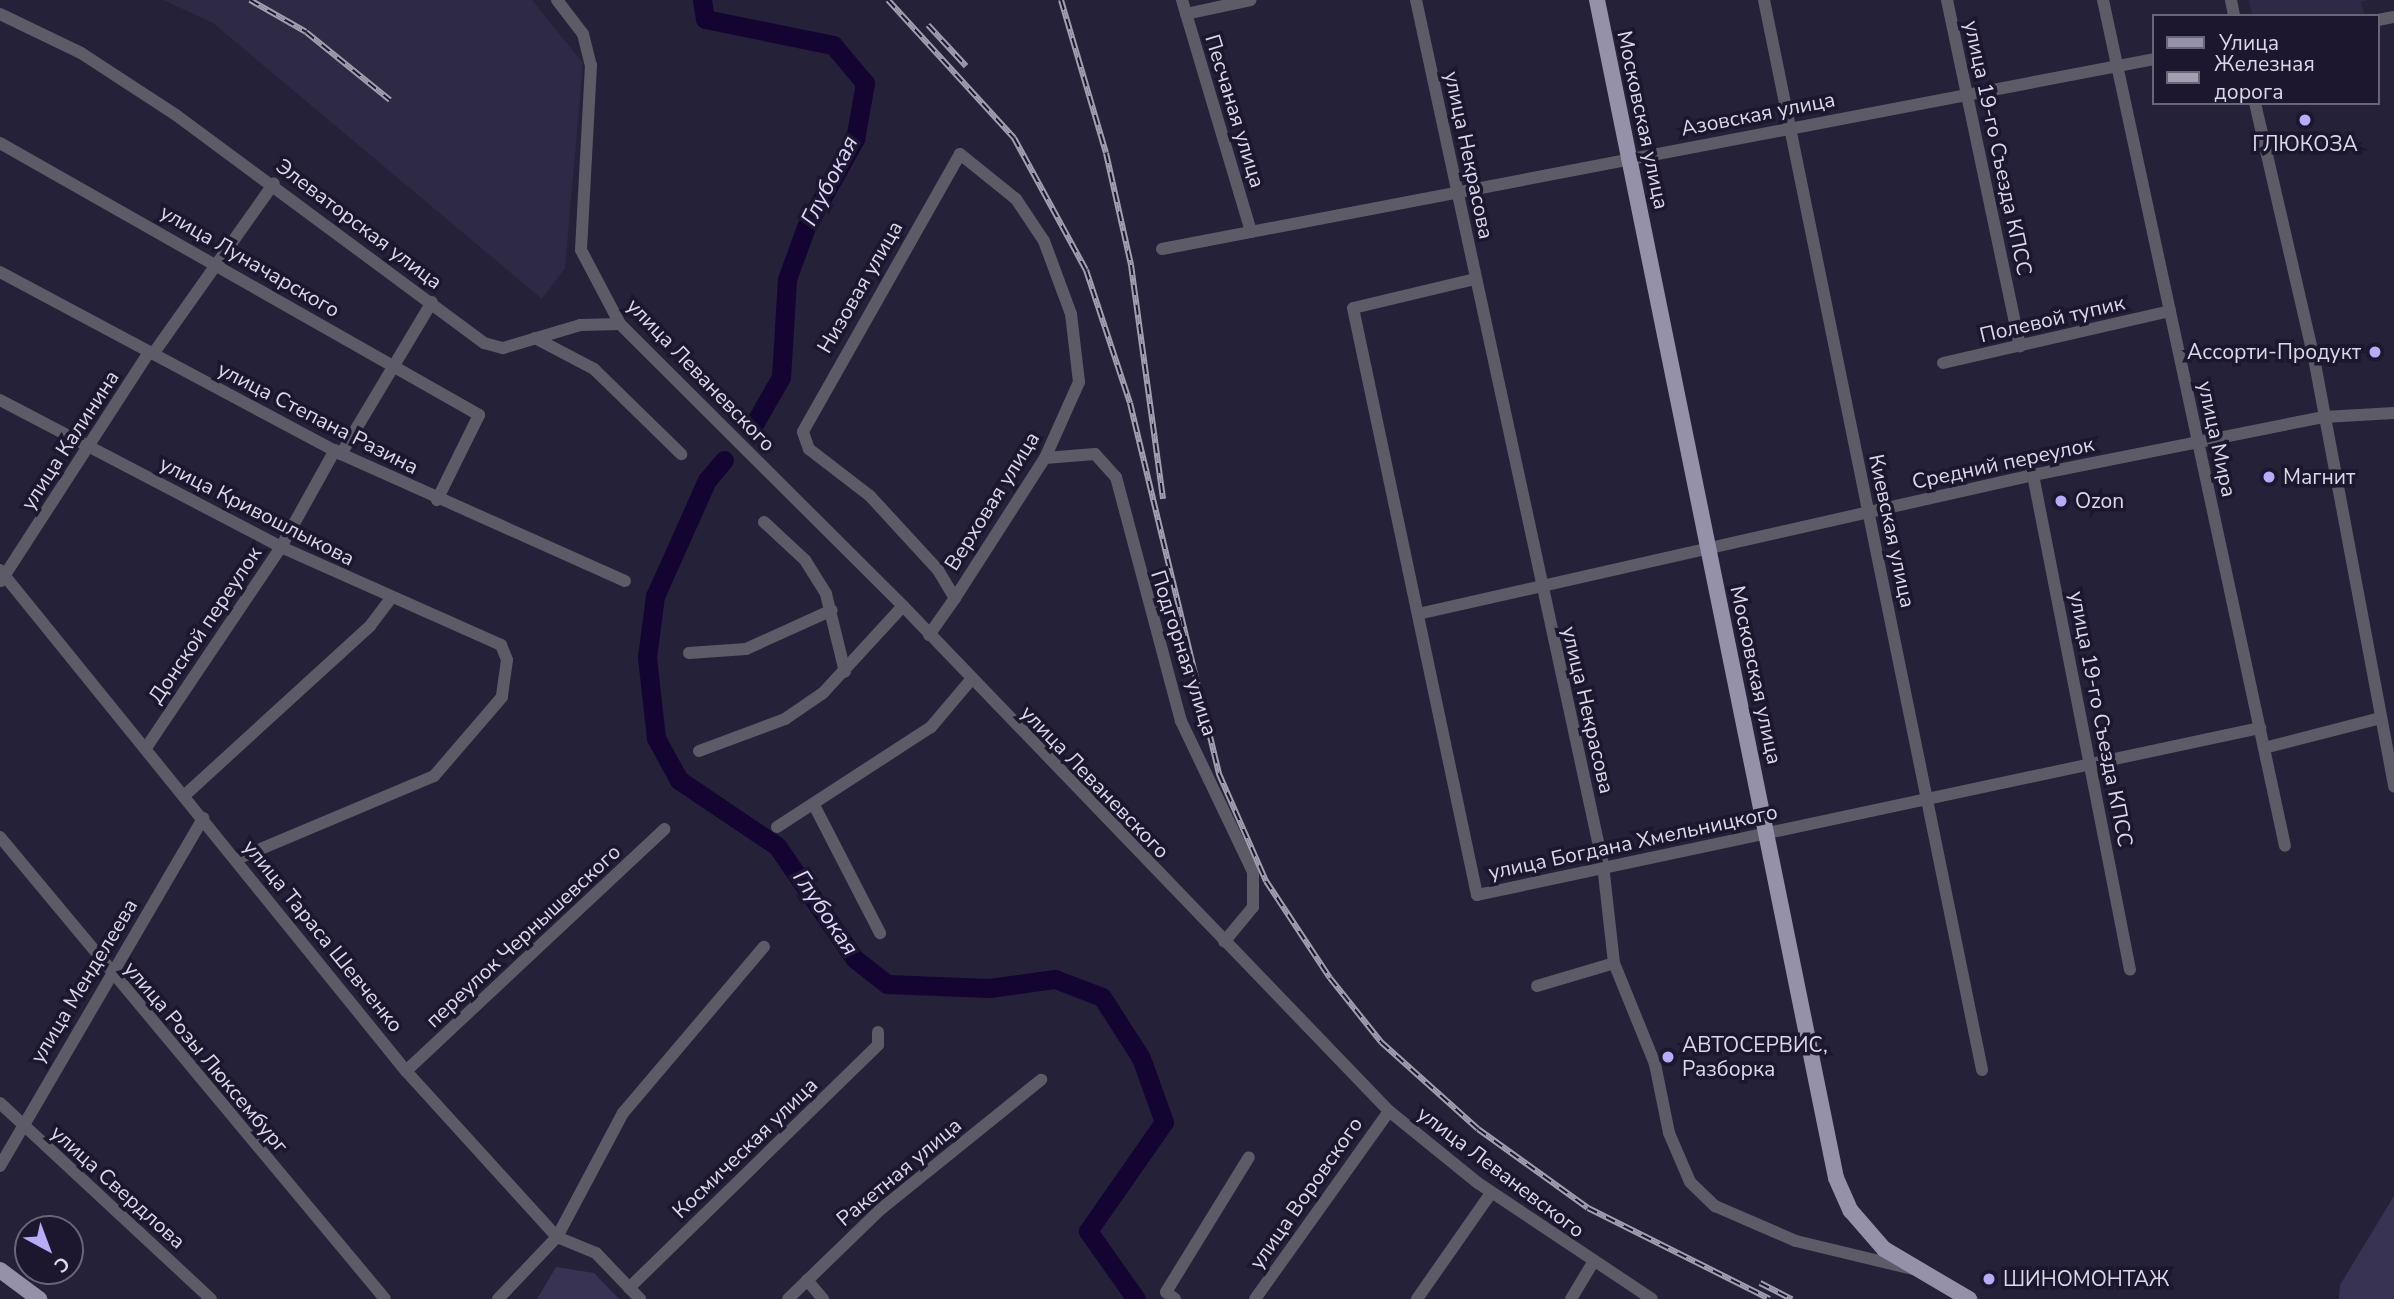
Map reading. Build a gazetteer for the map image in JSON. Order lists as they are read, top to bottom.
{
  "streets": {
    "main road": ["Московская улица"],
    "street": [
      "Песчаная улица",
      "Азовская улица",
      "улица 19-го Съезда КПСС",
      "улица Некрасова",
      "Элеваторская улица",
      "улица Луначарского",
      "Низовая улица",
      "Полевой тупик",
      "улица Леваневского",
      "улица Степана Разина",
      "улица Мира",
      "улица Калинина",
      "Средний переулок",
      "Верховая улица",
      "улица Кривошлыкова",
      "Киевская улица",
      "Донской переулок",
      "Подгорная улица",
      "улица Богдана Хмельницкого",
      "улица Тараса Шевченко",
      "переулок Чернышевского",
      "улица Менделеева",
      "улица Розы Люксембург",
      "Космическая улица",
      "Ракетная улица",
      "улица Свердлова",
      "улица Воровского"
    ]
  },
  "crossings": [
    ["Песчаная улица", "Азовская улица"],
    ["Азовская улица", "Московская улица"],
    ["Азовская улица", "улица 19-го Съезда КПСС"],
    ["Азовская улица", "улица Некрасова"],
    ["Азовская улица", "улица Мира"],
    ["Азовская улица", "Киевская улица"],
    ["Московская улица", "улица Некрасова"],
    ["Московская улица", "Средний переулок"],
    ["Московская улица", "улица Богдана Хмельницкого"],
    ["улица 19-го Съезда КПСС", "Полевой тупик"],
    ["улица 19-го Съезда КПСС", "Средний переулок"],
    ["улица 19-го Съезда КПСС", "улица Богдана Хмельницкого"],
    ["улица Некрасова", "Средний переулок"],
    ["улица Некрасова", "улица Богдана Хмельницкого"],
    ["Элеваторская улица", "улица Леваневского"],
    ["Элеваторская улица", "улица Калинина"],
    ["Элеваторская улица", "Донской переулок"],
    ["улица Луначарского", "улица Степана Разина"],
    ["улица Луначарского", "улица Калинина"],
    ["улица Луначарского", "Донской переулок"],
    ["Низовая улица", "улица Леваневского"],
    ["Низовая улица", "Верховая улица"],
    ["Полевой тупик", "улица Мира"],
    ["улица Леваневского", "Верховая улица"],
    ["улица Леваневского", "Подгорная улица"],
    ["улица Леваневского", "улица Воровского"],
    ["улица Степана Разина", "улица Калинина"],
    ["улица Степана Разина", "Донской переулок"],
    ["улица Мира", "Средний переулок"],
    ["улица Мира", "улица Богдана Хмельницкого"],
    ["улица Калинина", "улица Кривошлыкова"],
    ["улица Калинина", "улица Тараса Шевченко"],
    ["Средний переулок", "Киевская улица"],
    ["Средний переулок", "улица Богдана Хмельницкого"],
    ["Верховая улица", "Подгорная улица"],
    ["улица Кривошлыкова", "Донской переулок"],
    ["улица Кривошлыкова", "улица Тараса Шевченко"],
    ["Киевская улица", "улица Богдана Хмельницкого"],
    ["Донской переулок", "улица Тараса Шевченко"],
    ["улица Тараса Шевченко", "переулок Чернышевского"],
    ["улица Тараса Шевченко", "улица Менделеева"],
    ["улица Тараса Шевченко", "Космическая улица"],
    ["улица Менделеева", "улица Розы Люксембург"],
    ["улица Менделеева", "улица Свердлова"]
  ],
  "water": ["Глубокая"],
  "places": [
    "ГЛЮКОЗА",
    "Ассорти-Продукт",
    "Магнит",
    "Ozon",
    "АВТОСЕРВИС, Разборка",
    "ШИНОМОНТАЖ"
  ],
  "legend": ["Улица", "Железная дорога"],
  "north": "bottom right"
}
